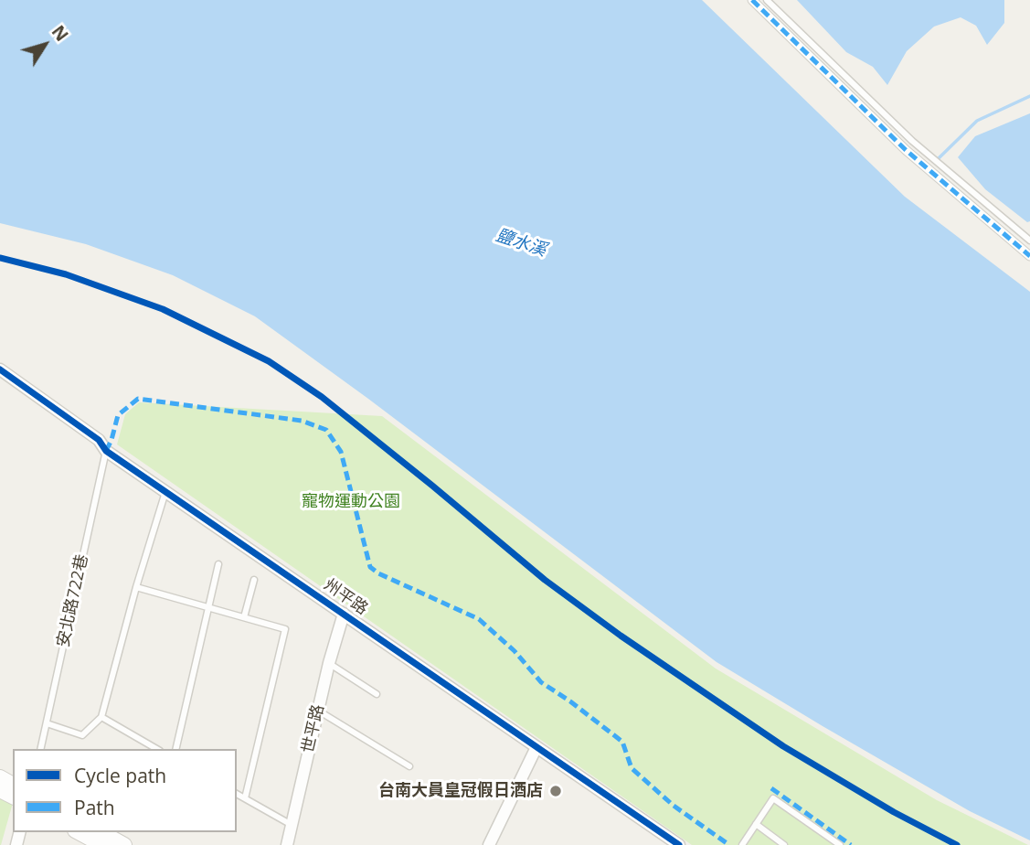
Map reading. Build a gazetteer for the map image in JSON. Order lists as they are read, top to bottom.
{
  "streets": {
    "street": ["州平路", "世平路"],
    "lane": ["安北路722巷"]
  },
  "crossings": [
    ["州平路", "安北路722巷"],
    ["州平路", "世平路"]
  ],
  "water": ["鹽水溪"],
  "parks": ["寵物運動公園"],
  "places": ["台南大員皇冠假日酒店"],
  "legend": ["Cycle path", "Path"],
  "north": "top right"
}
